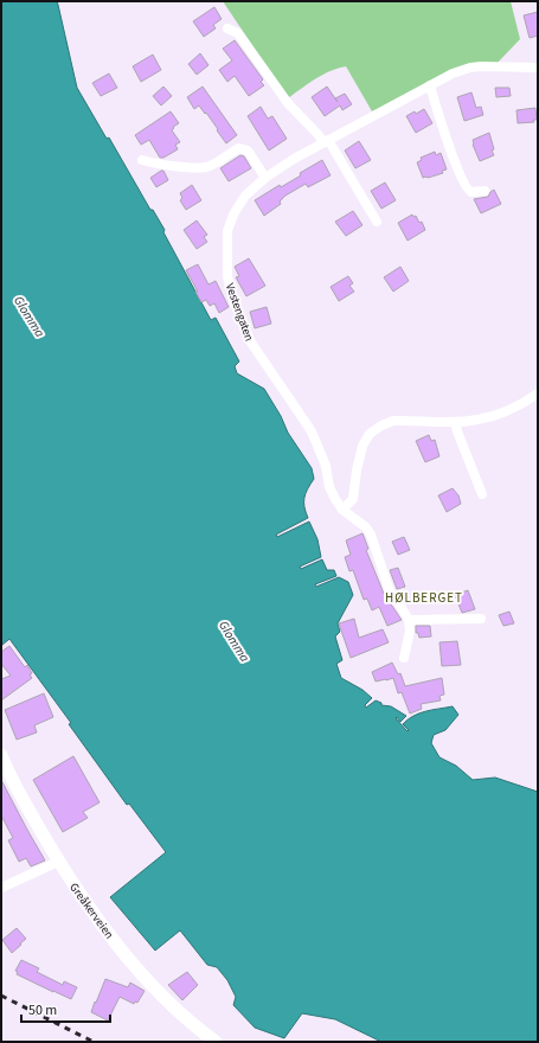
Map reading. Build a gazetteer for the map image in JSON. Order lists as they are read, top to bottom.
{
  "streets": {
    "main road": ["Greåkerveien"],
    "street": ["Vestengaten"]
  },
  "districts": ["HØLBERGET"],
  "water": ["Glomma"],
  "scale_bar": "50 m"
}
